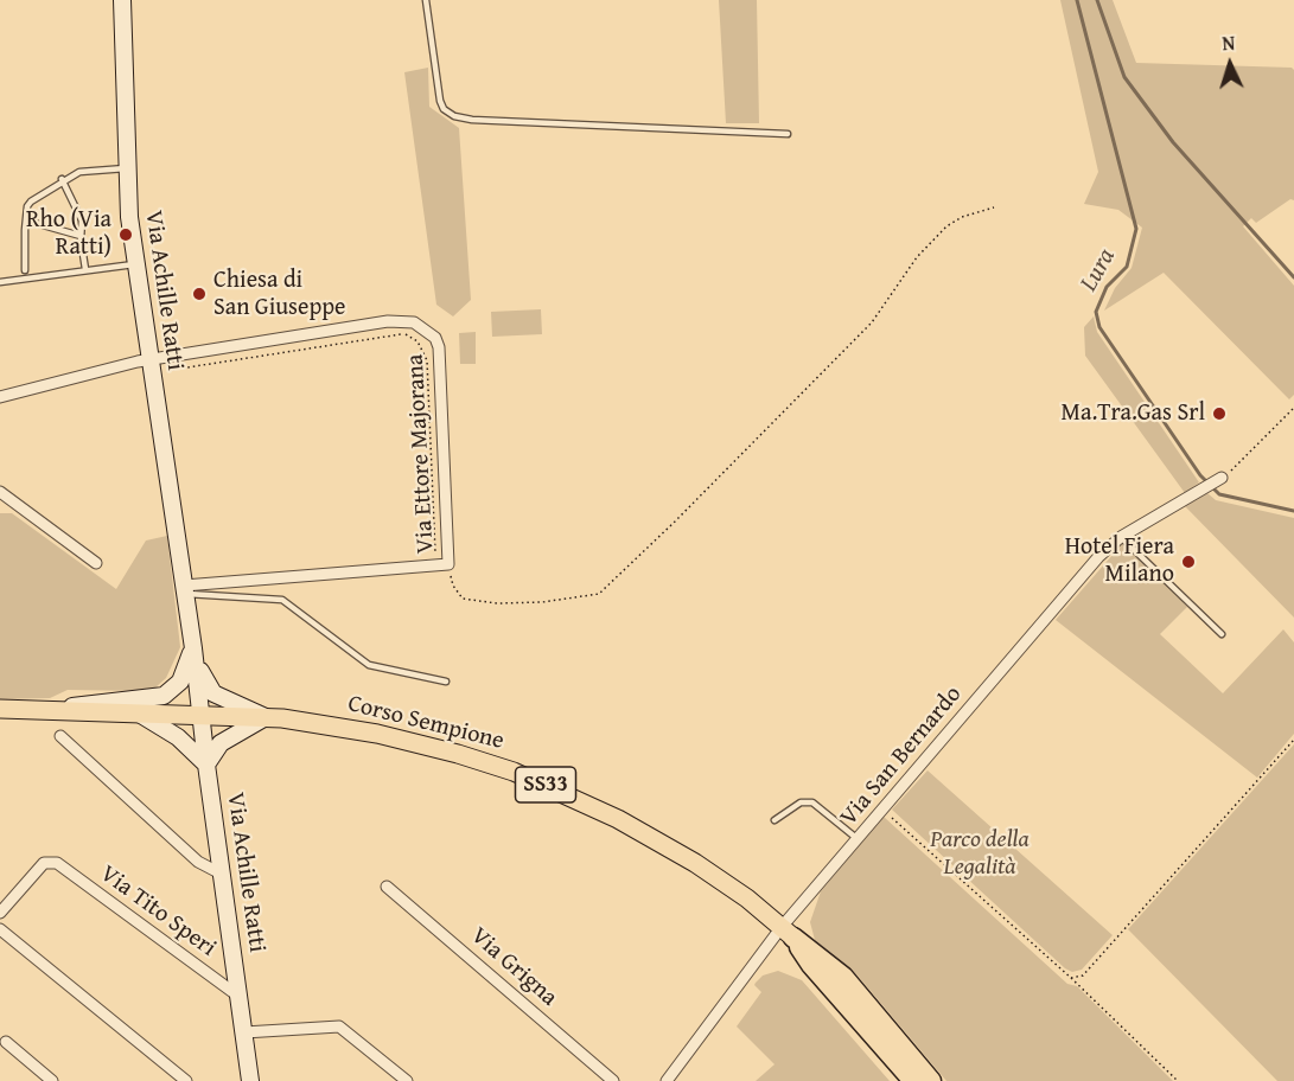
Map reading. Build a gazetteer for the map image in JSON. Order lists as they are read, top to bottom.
{
  "streets": {
    "highway": ["Corso Sempione", "SS33"],
    "street": [
      "Via Achille Ratti",
      "Via Ettore Majorana",
      "Via San Bernardo",
      "Via Tito Speri",
      "Via Grigna"
    ]
  },
  "crossings": [
    ["Via Achille Ratti", "Via Ettore Majorana"],
    ["Via Achille Ratti", "Corso Sempione"],
    ["Via Achille Ratti", "Via Tito Speri"],
    ["Corso Sempione", "Via San Bernardo"]
  ],
  "water": ["Lura"],
  "parks": ["Parco della Legalità"],
  "places": [
    "Rho (Via Ratti)",
    "Chiesa di San Giuseppe",
    "Ma.Tra.Gas Srl",
    "Hotel Fiera Milano"
  ],
  "north": "top"
}
